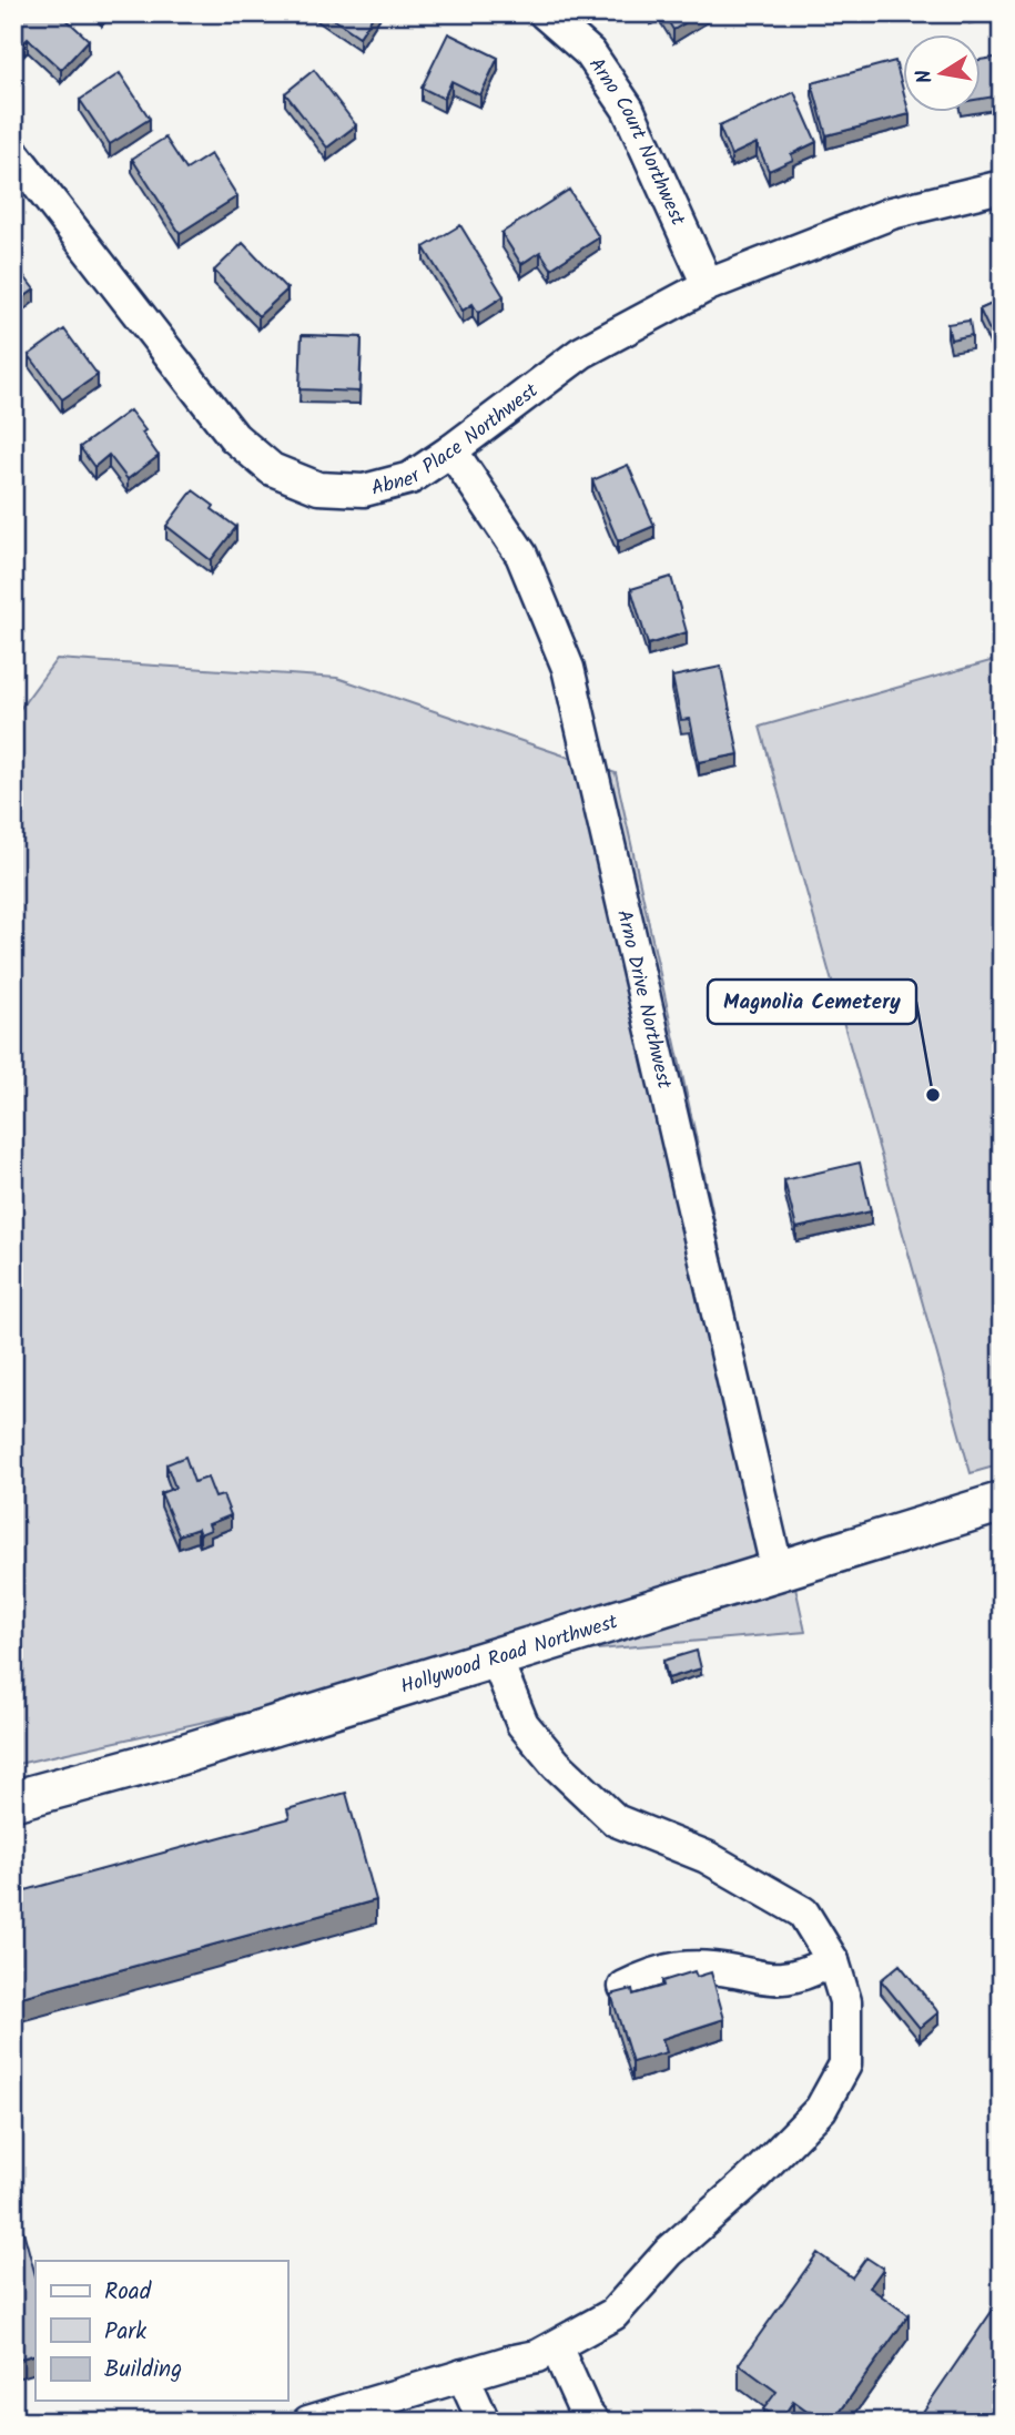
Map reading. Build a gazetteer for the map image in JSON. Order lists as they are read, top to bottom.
{
  "streets": {
    "street": [
      "Arno Court Northwest",
      "Abner Place Northwest",
      "Arno Drive Northwest",
      "Hollywood Road Northwest"
    ]
  },
  "crossings": [
    ["Arno Court Northwest", "Abner Place Northwest"],
    ["Abner Place Northwest", "Arno Drive Northwest"],
    ["Arno Drive Northwest", "Hollywood Road Northwest"]
  ],
  "places": ["Magnolia Cemetery"],
  "legend": ["Road", "Park", "Building"],
  "north": "left"
}
